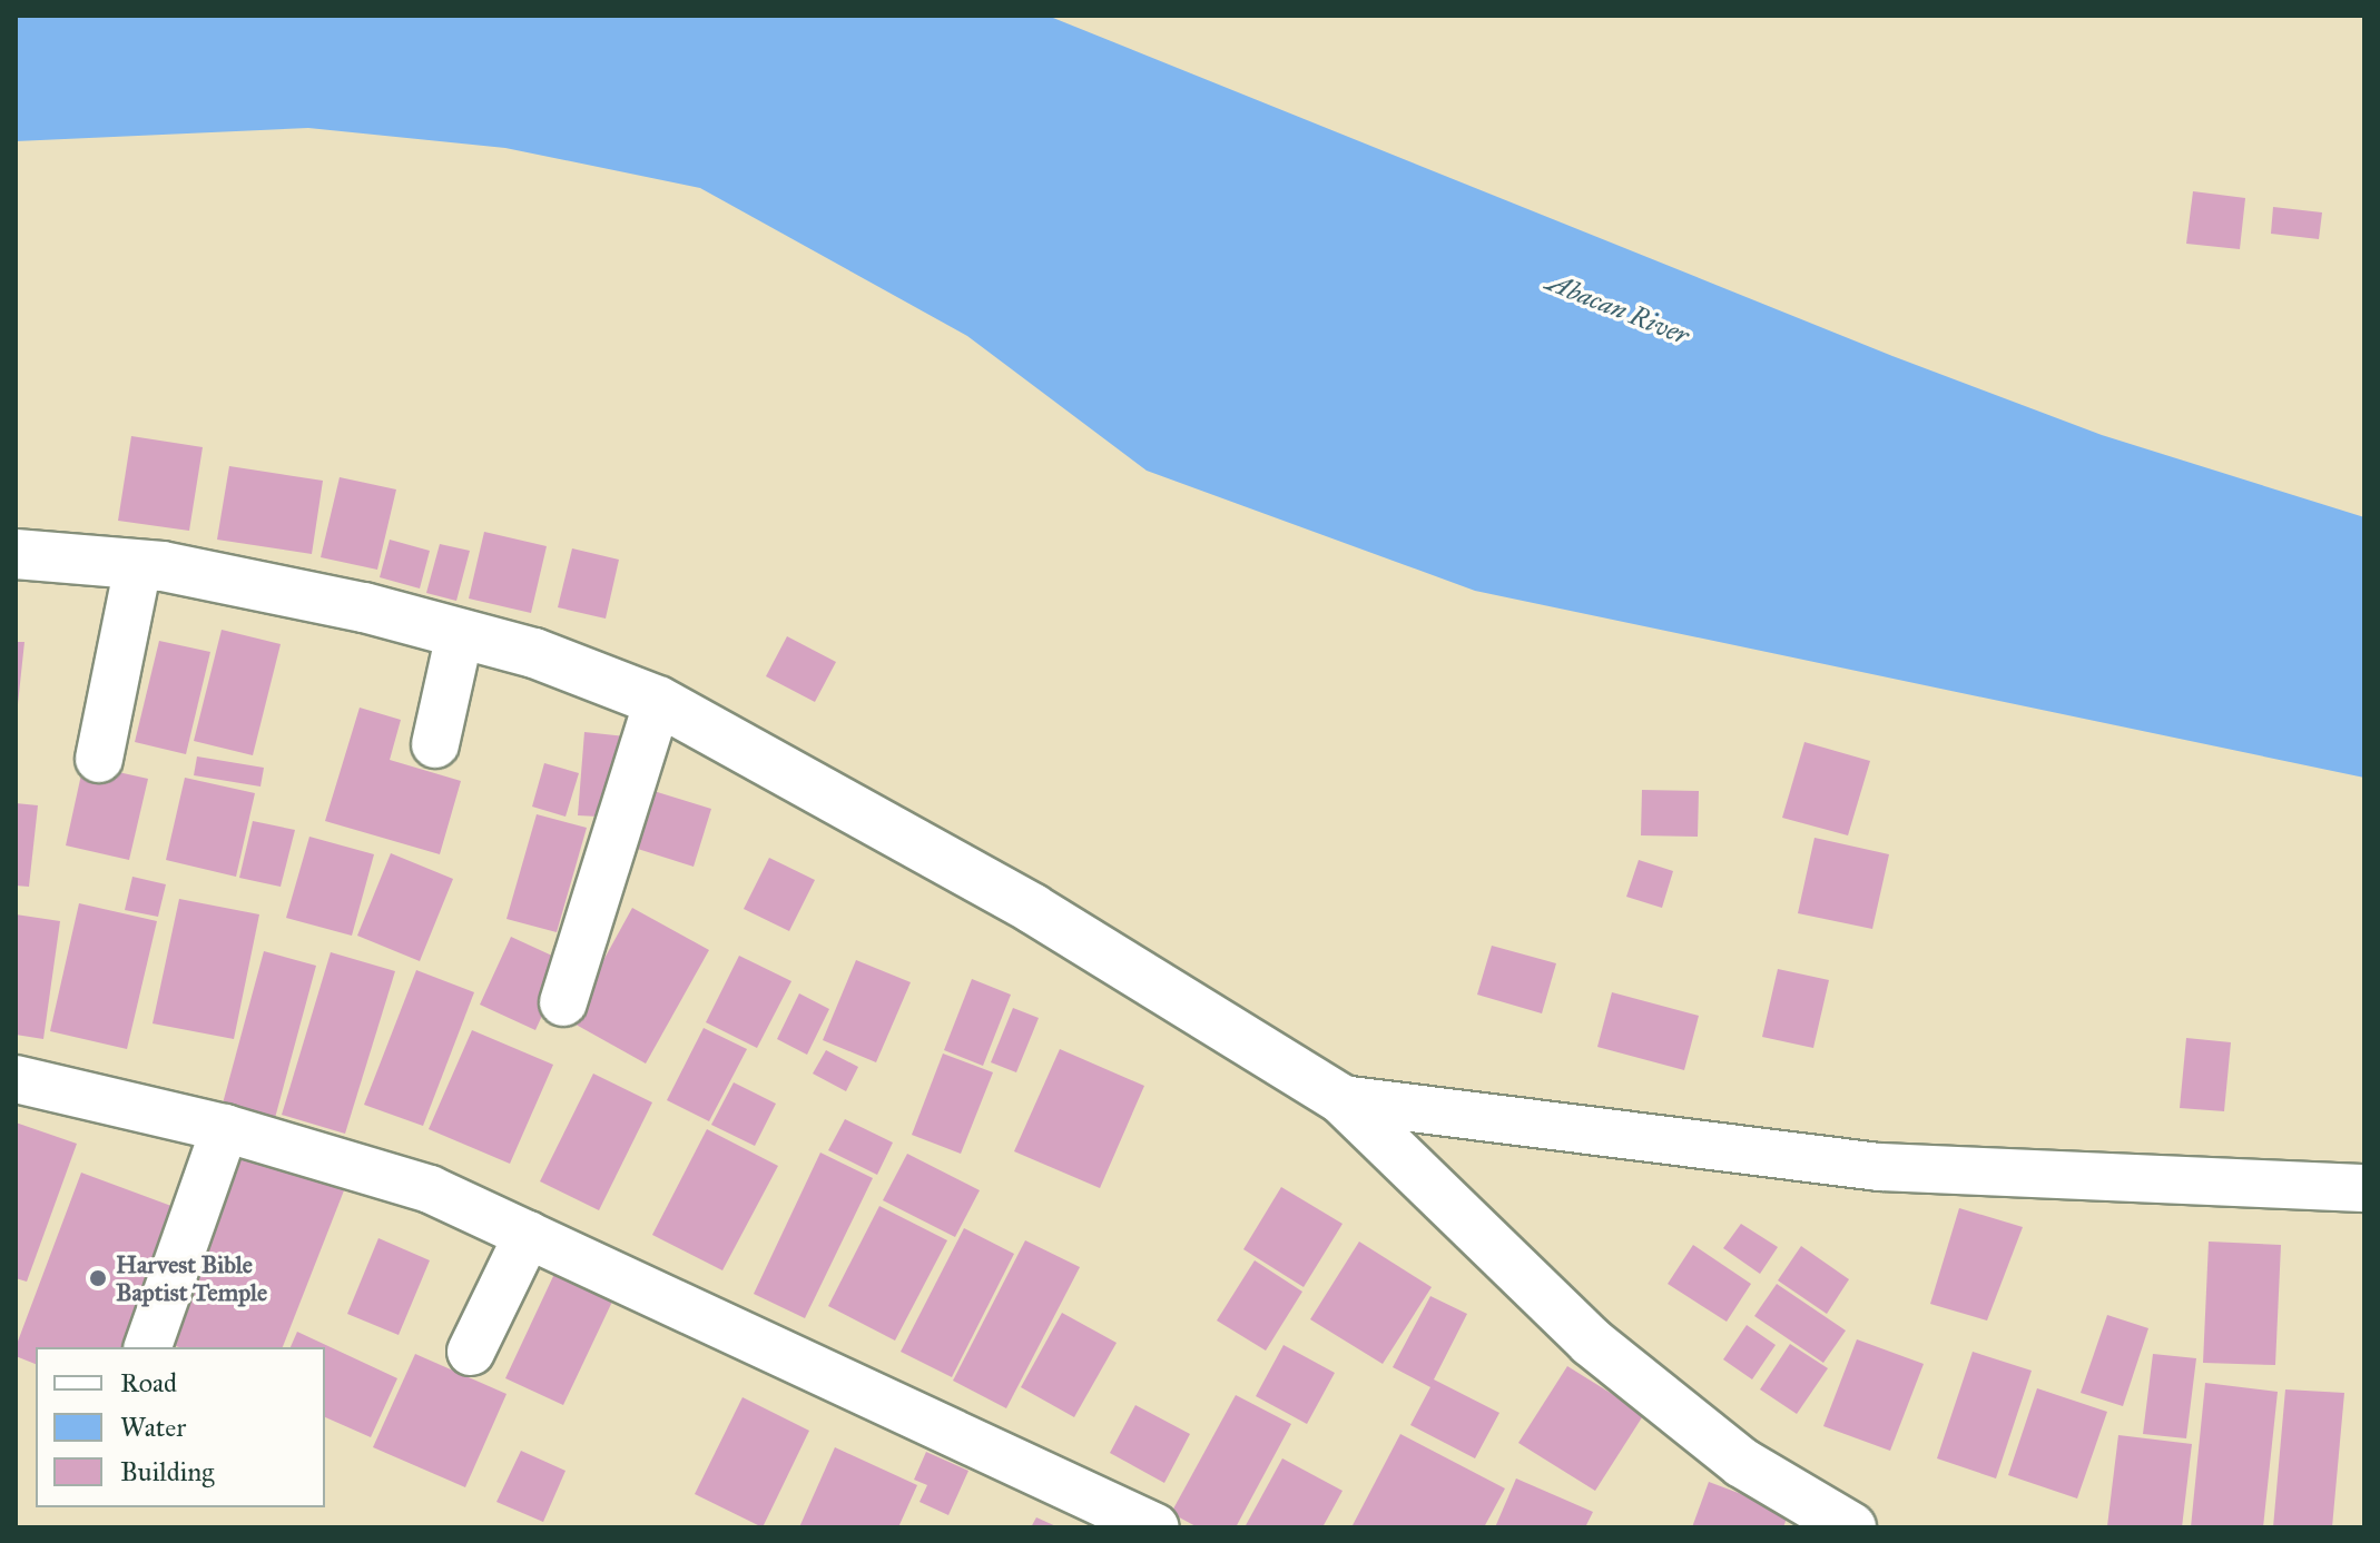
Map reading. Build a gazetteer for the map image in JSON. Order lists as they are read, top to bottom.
{
  "water": ["Abacan River"],
  "places": ["Harvest Bible Baptist Temple"],
  "legend": ["Road", "Water", "Building"]
}
